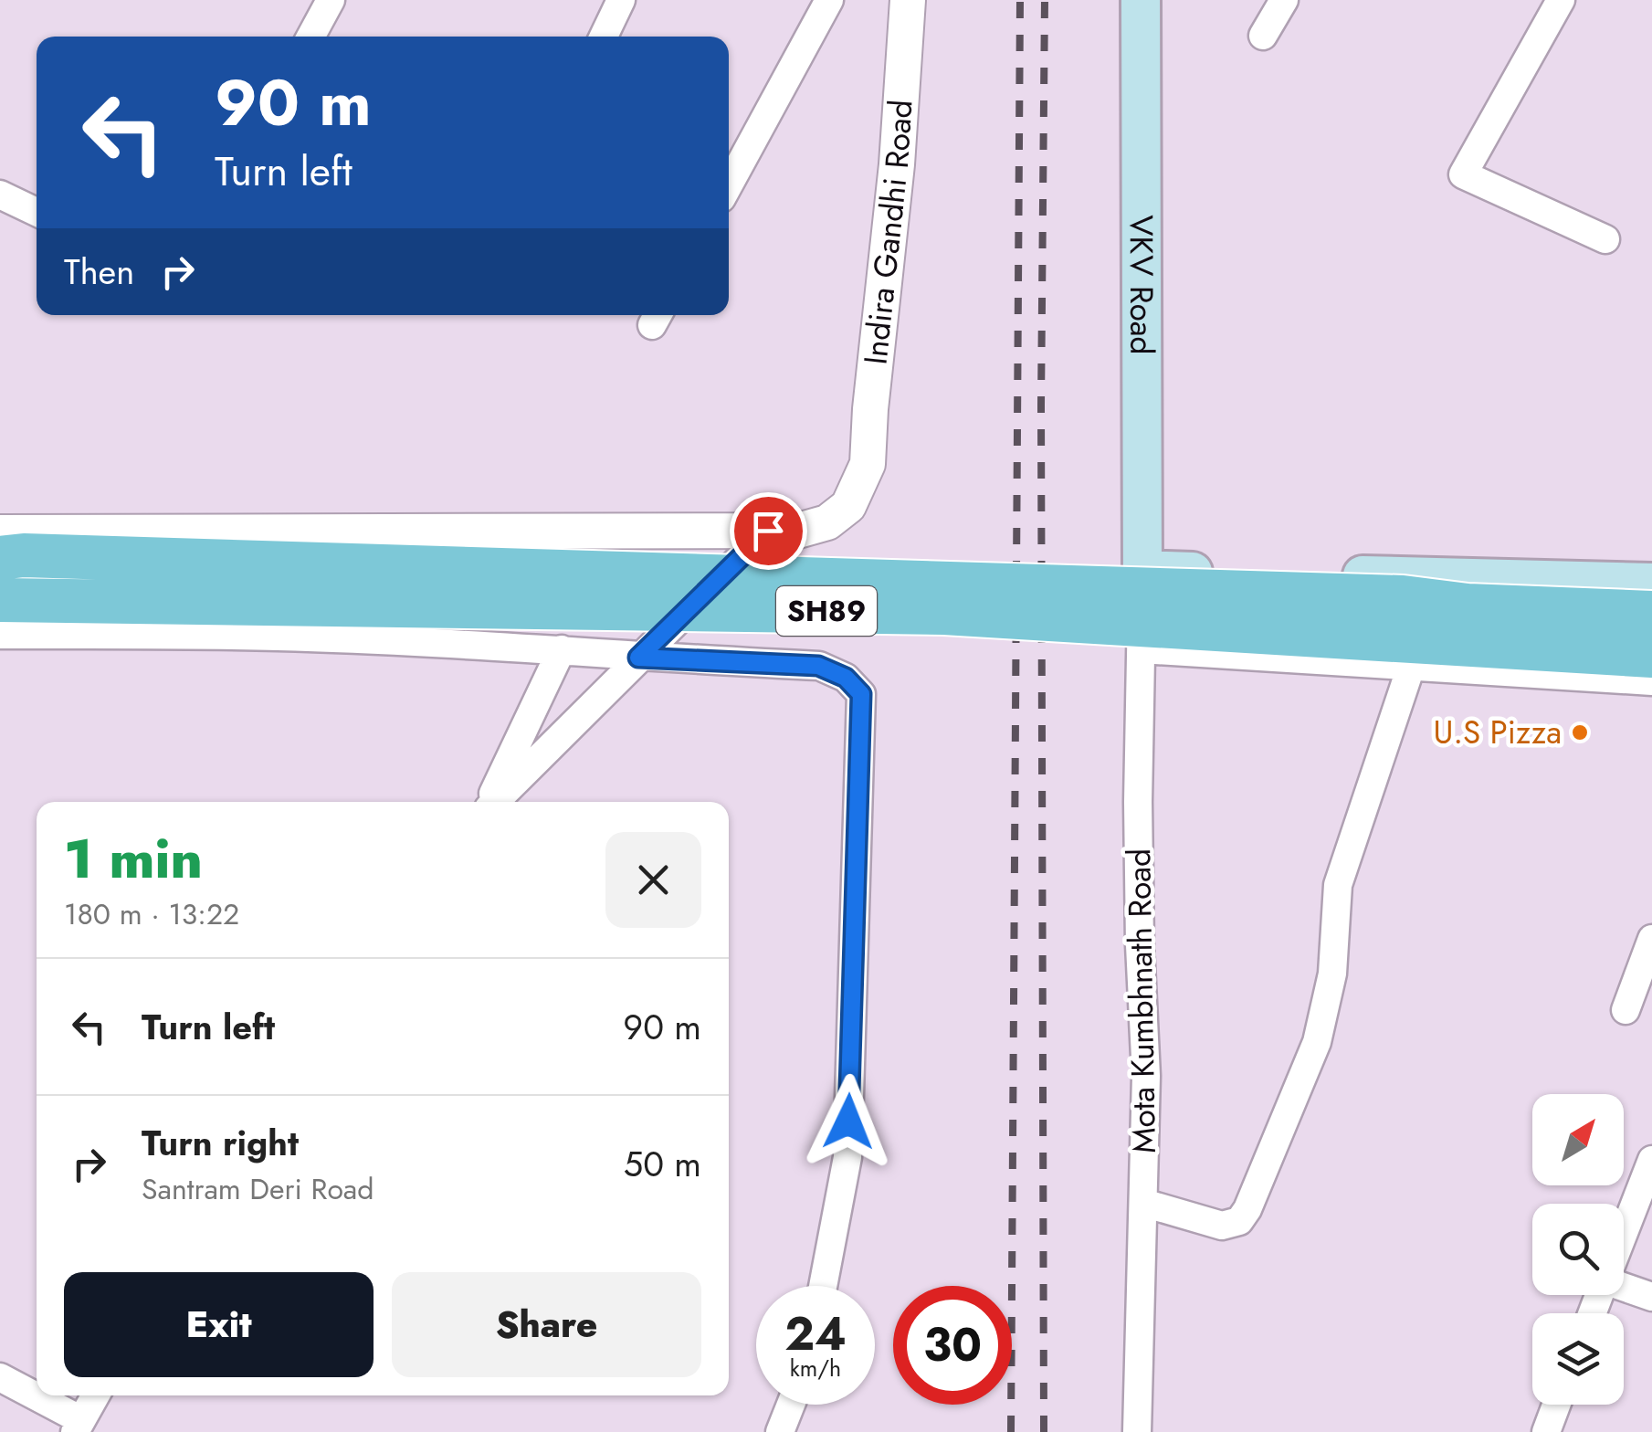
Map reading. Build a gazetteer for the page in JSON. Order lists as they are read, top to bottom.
{
  "streets": {
    "main road": ["VKV Road", "SH89"],
    "street": ["Indira Gandhi Road", "Mota Kumbhnath Road"]
  },
  "crossings": [
    ["VKV Road", "Mota Kumbhnath Road"]
  ],
  "places": ["U.S Pizza"],
  "north": "top right",
  "page": {
    "turn": ["90 m", "Turn left"],
    "then": "Then",
    "heading": ["1 min", "180 m · 13:22"],
    "list": [
      {
        "name": "Turn left",
        "value": "90 m"
      },
      {
        "name": "Turn right",
        "note": "Santram Deri Road",
        "value": "50 m"
      }
    ],
    "buttons": ["Exit", "Share"],
    "speed": "24 km/h",
    "limit": "30"
  }
}
